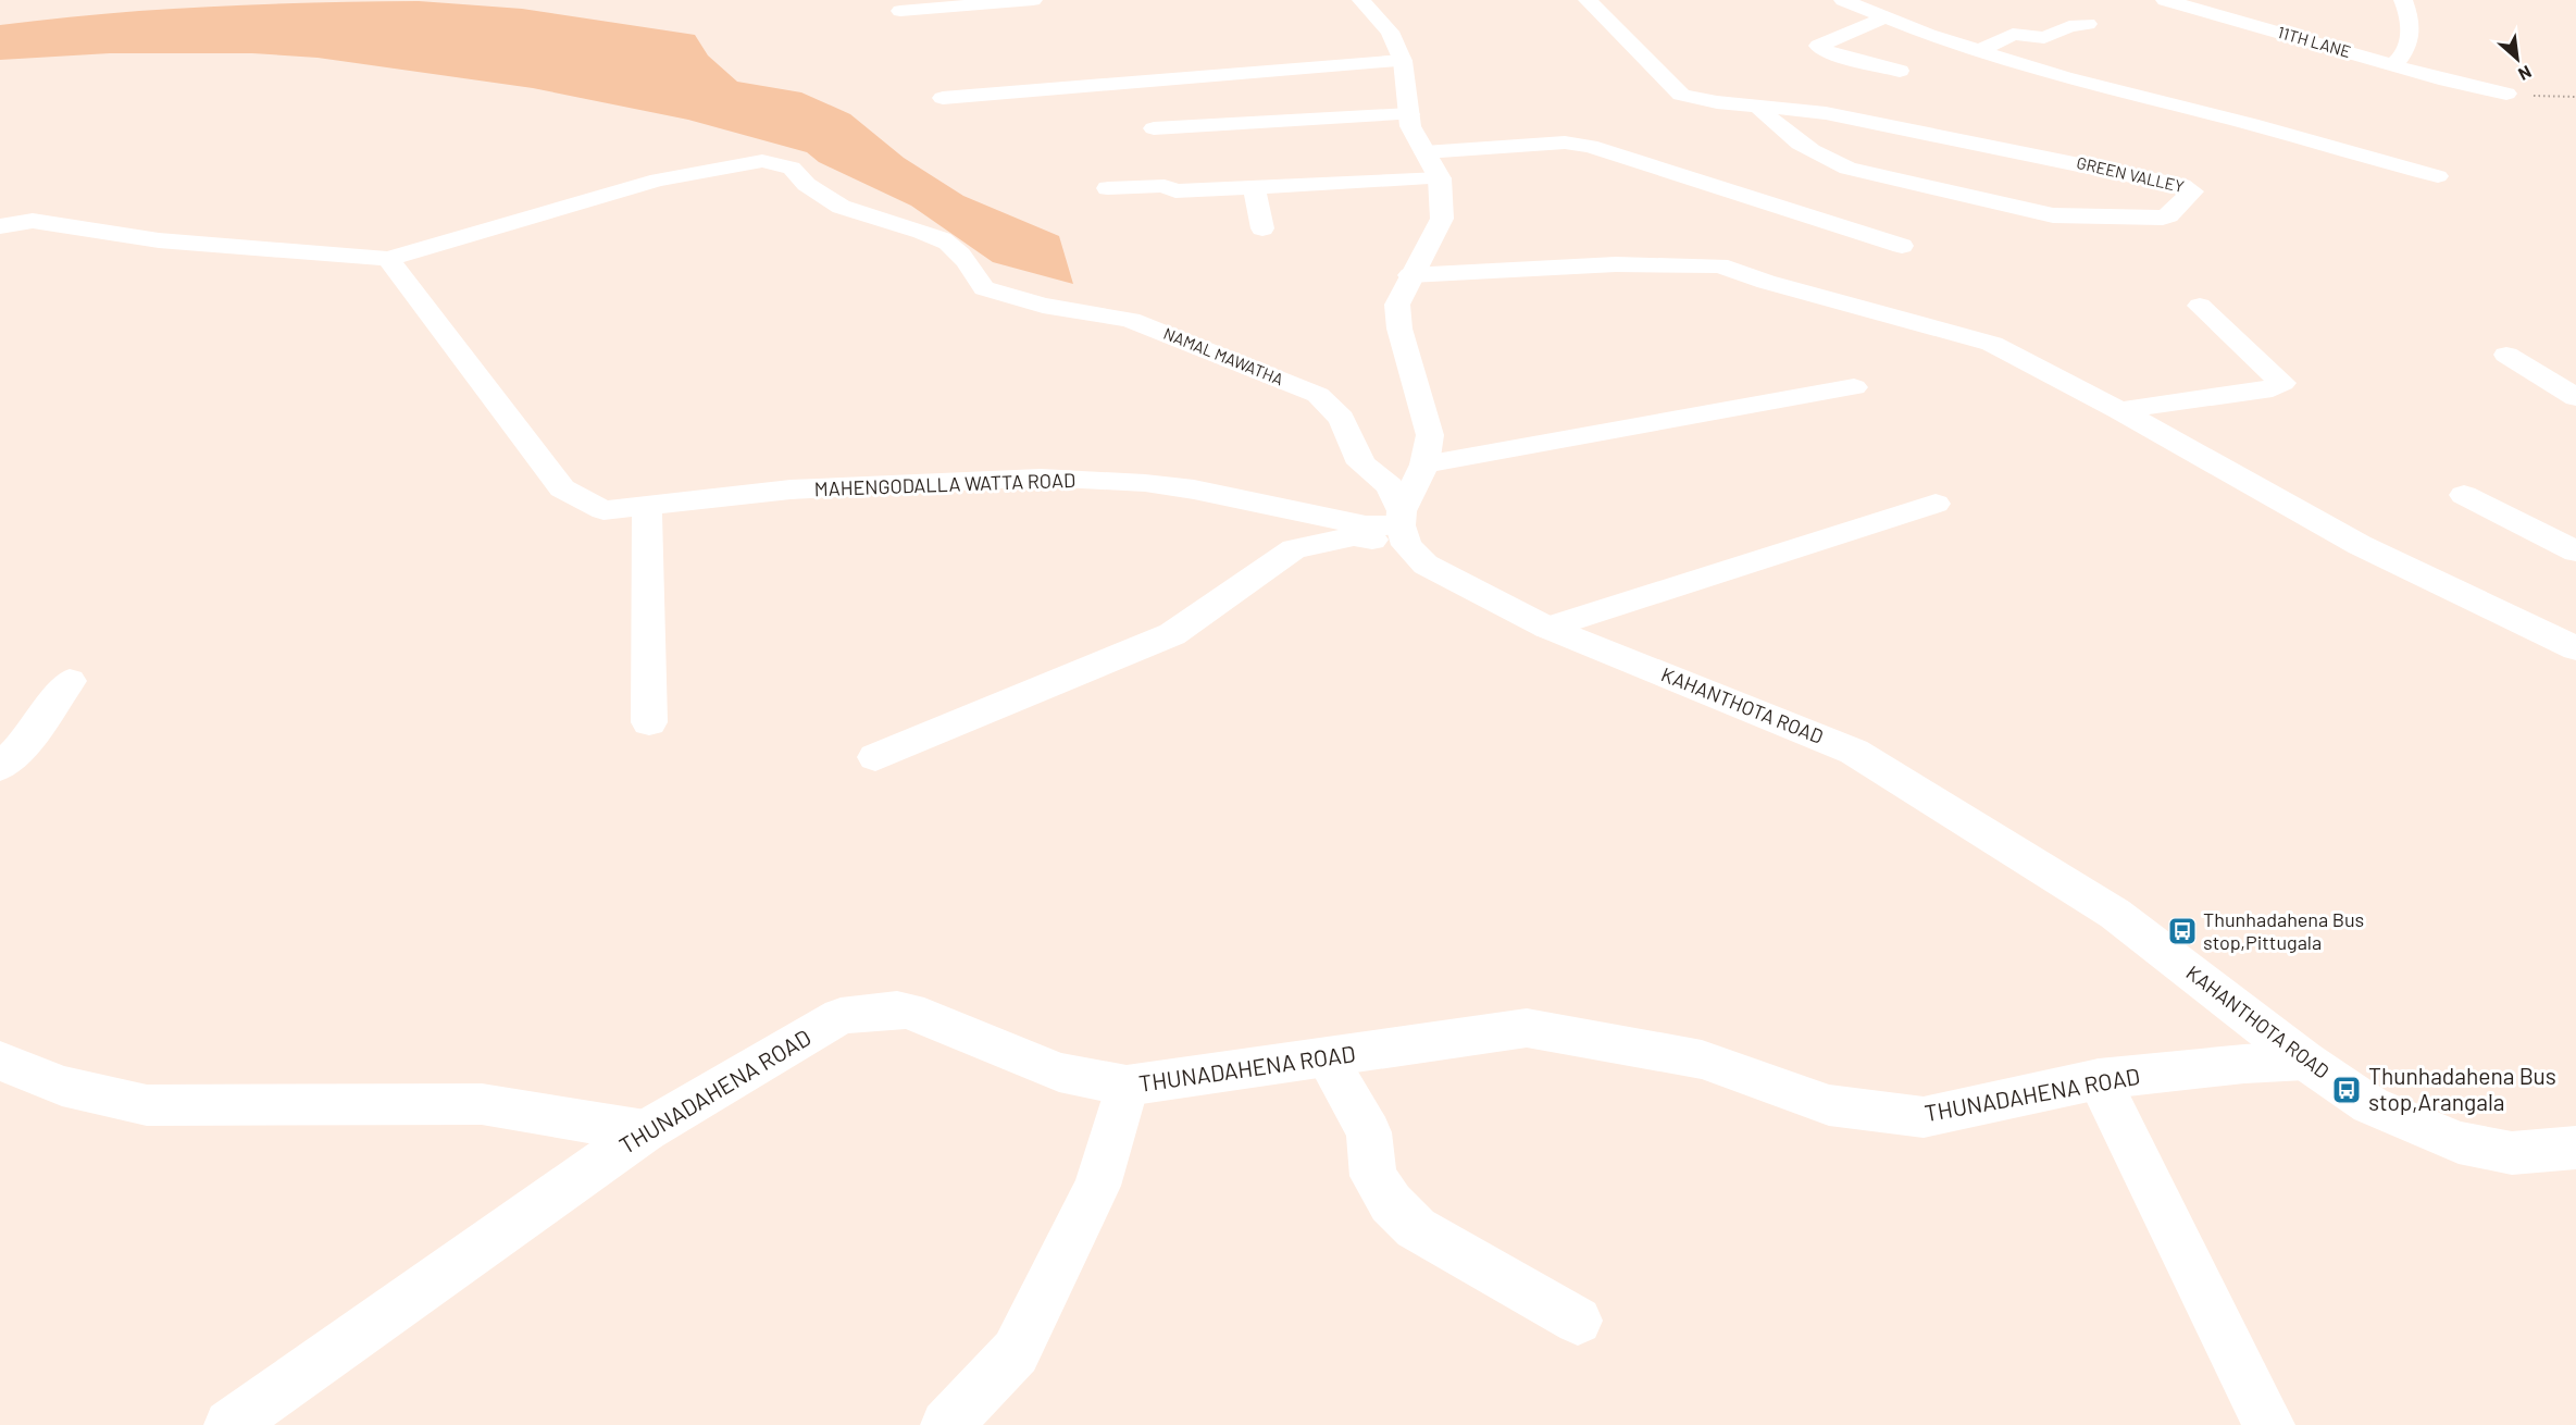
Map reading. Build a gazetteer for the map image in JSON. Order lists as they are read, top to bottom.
{
  "streets": {
    "street": [
      "11TH LANE",
      "GREEN VALLEY",
      "NAMAL MAWATHA",
      "MAHENGODALLA WATTA ROAD",
      "KAHANTHOTA ROAD",
      "THUNADAHENA ROAD"
    ]
  },
  "crossings": [
    ["NAMAL MAWATHA", "MAHENGODALLA WATTA ROAD"],
    ["NAMAL MAWATHA", "KAHANTHOTA ROAD"],
    ["MAHENGODALLA WATTA ROAD", "KAHANTHOTA ROAD"],
    ["KAHANTHOTA ROAD", "THUNADAHENA ROAD"]
  ],
  "places": {
    "bus stop": ["Thunhadahena Bus stop,Pittugala", "Thunhadahena Bus stop,Arangala"]
  },
  "north": "bottom right"
}
